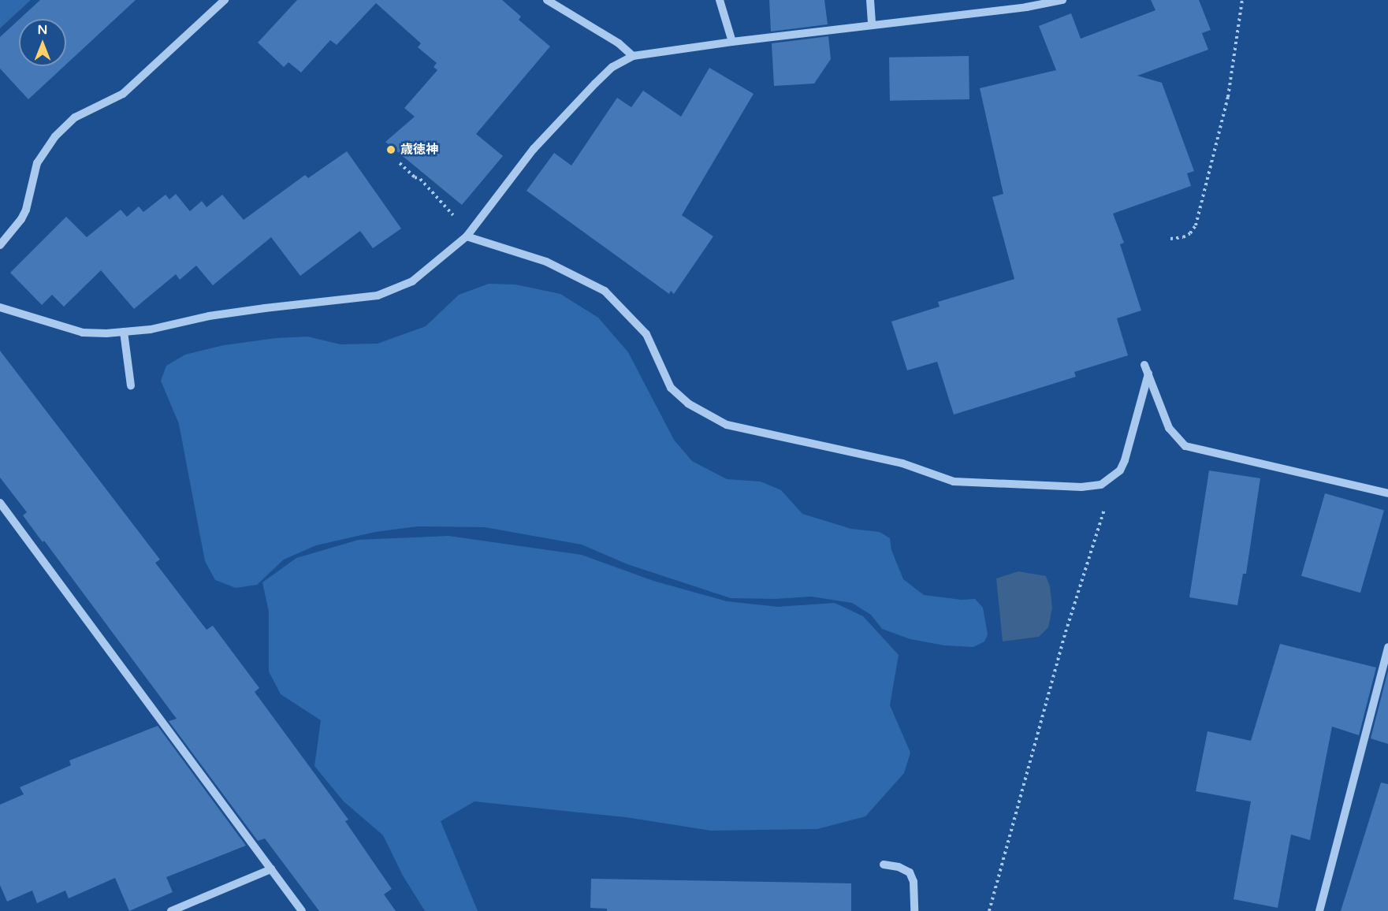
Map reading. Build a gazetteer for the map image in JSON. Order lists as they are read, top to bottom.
{
  "places": ["歳徳神"],
  "north": "top"
}
